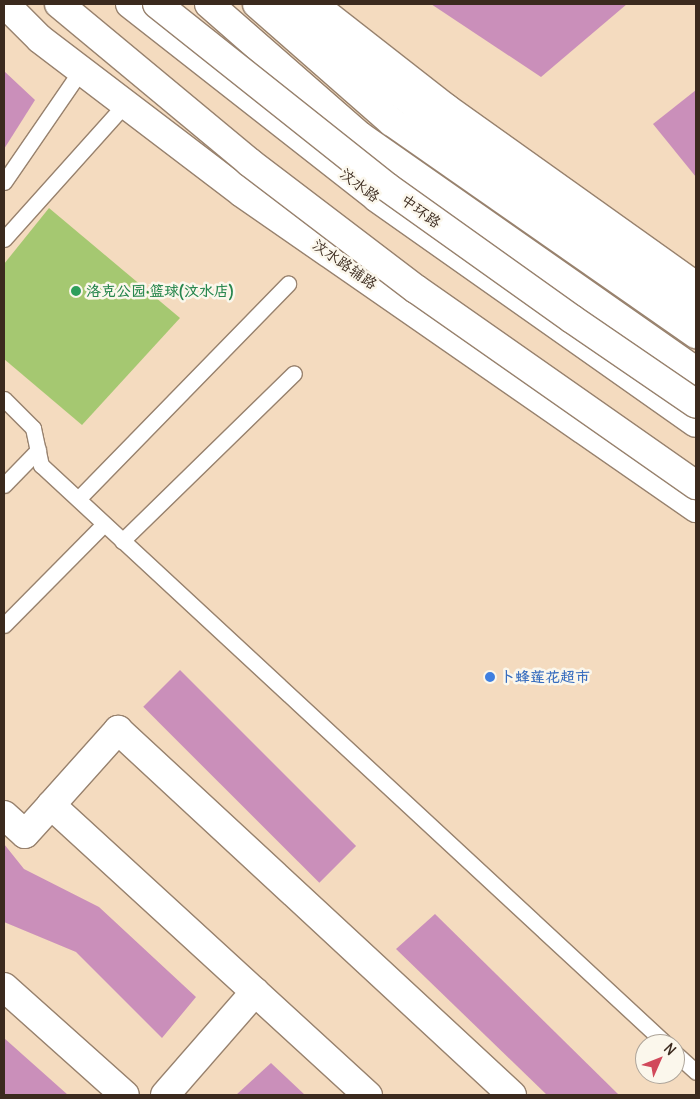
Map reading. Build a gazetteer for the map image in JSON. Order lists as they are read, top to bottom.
{
  "streets": {
    "main road": ["汶水路", "中环路", "汶水路辅路"]
  },
  "crossings": [
    ["汶水路", "中环路"]
  ],
  "places": ["洛克公园·篮球(汶水店)", "卜蜂莲花超市"],
  "north": "top right"
}
